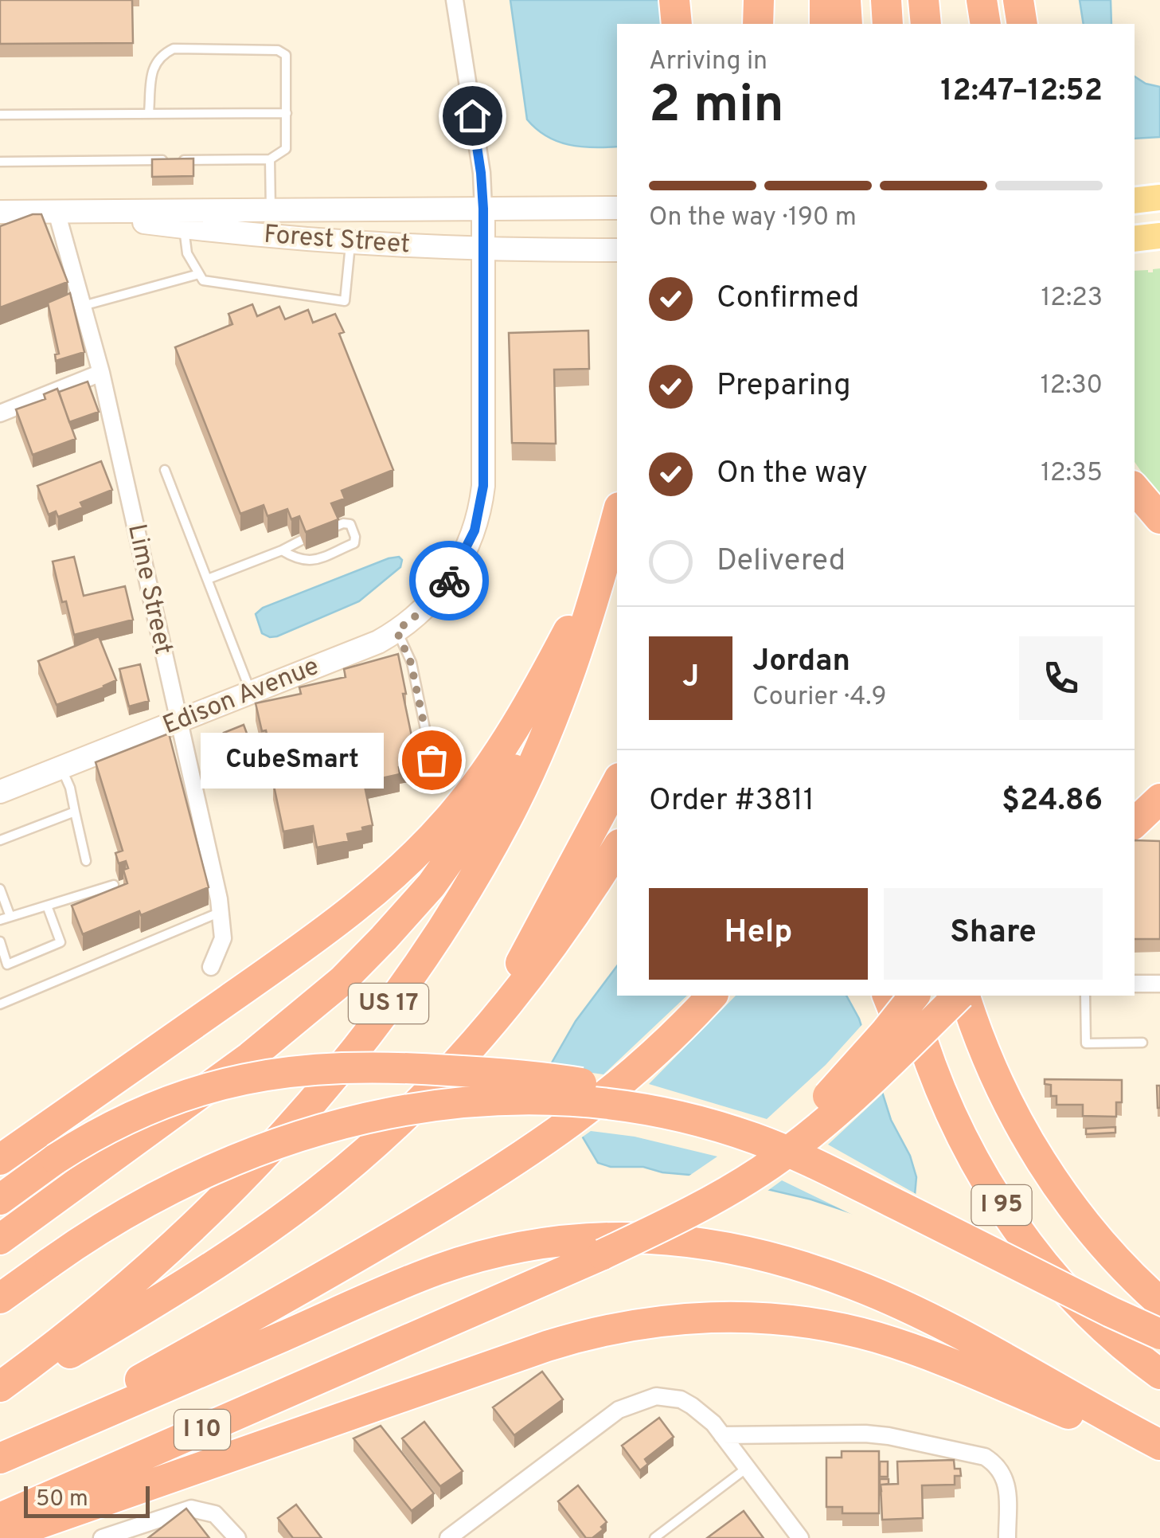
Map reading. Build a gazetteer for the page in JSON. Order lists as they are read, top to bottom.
{
  "streets": {
    "highway": ["US 17", "I 95", "I 10"],
    "main road": ["Forest Street", "Edison Avenue"],
    "street": ["Lime Street"]
  },
  "crossings": [
    ["Forest Street", "Lime Street"],
    ["Forest Street", "Edison Avenue"],
    ["Lime Street", "Edison Avenue"]
  ],
  "places": ["CubeSmart"],
  "scale_bar": "50 m",
  "page": {
    "heading": ["2 min", "Arriving in", "12:47–12:52"],
    "panel": [
      "Jordan",
      "Courier · 4.9",
      "Order #3811",
      "$24.86"
    ],
    "bar": "On the way · 190 m",
    "list": [
      ["Confirmed", "12:23"],
      ["Preparing", "12:30"],
      ["On the way", "12:35"],
      "Delivered"
    ],
    "round": "J",
    "bubble": "CubeSmart",
    "buttons": ["Help", "Share"],
    "scale": "50 m"
  }
}
